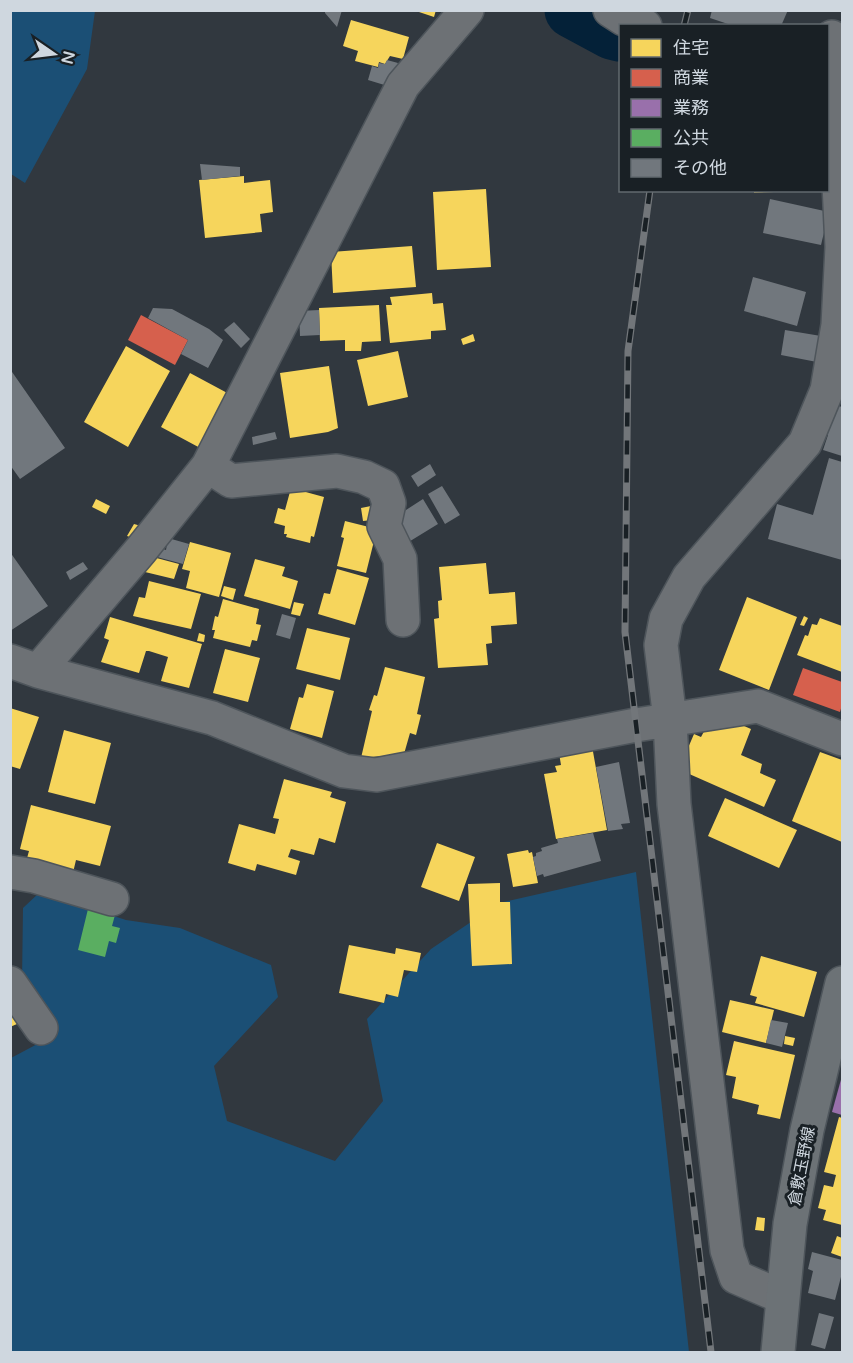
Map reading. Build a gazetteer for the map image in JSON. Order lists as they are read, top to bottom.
{
  "streets": {
    "main road": ["倉敷玉野線"]
  },
  "legend": [
    "住宅",
    "商業",
    "業務",
    "公共",
    "その他"
  ],
  "north": "right"
}
